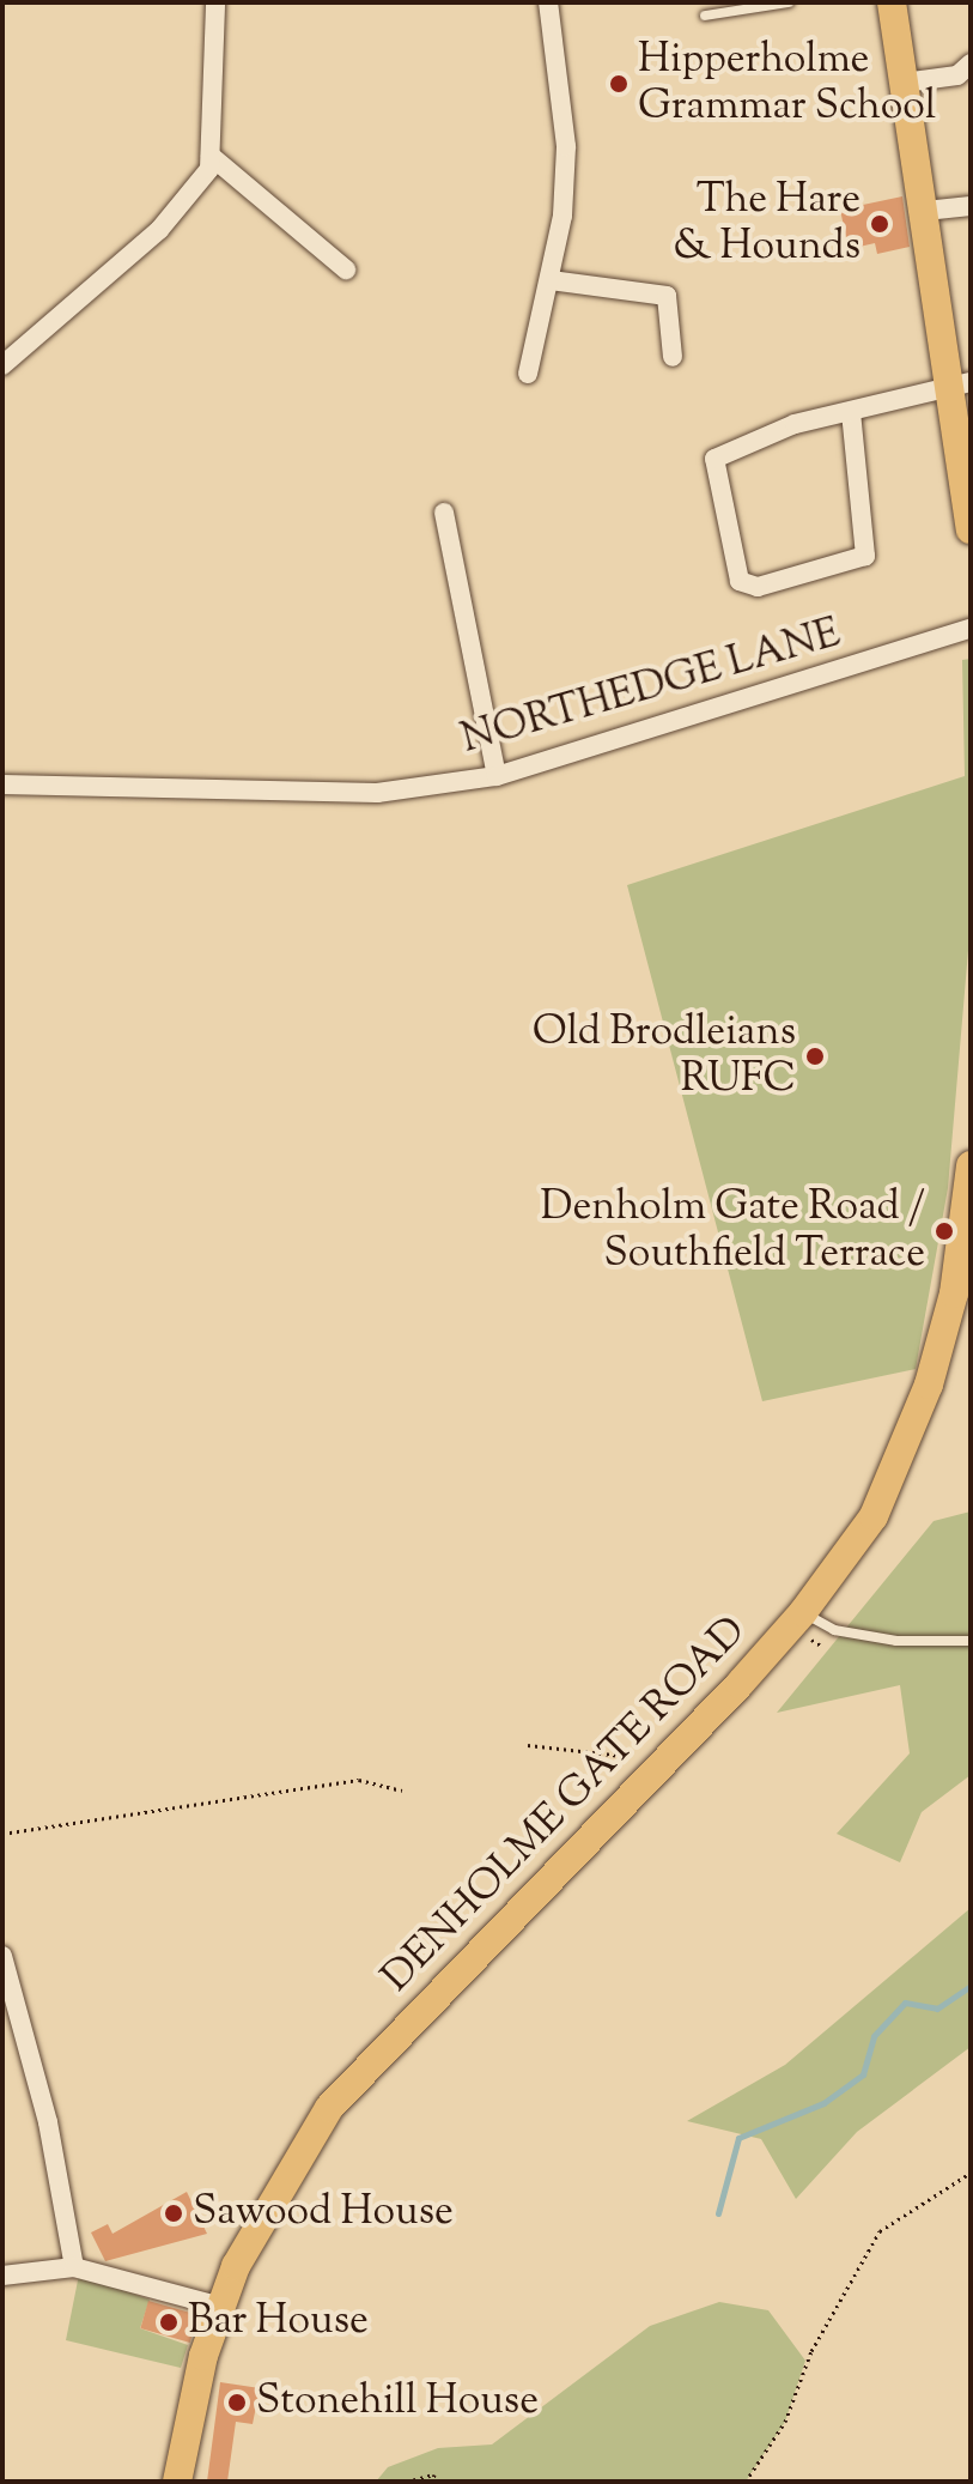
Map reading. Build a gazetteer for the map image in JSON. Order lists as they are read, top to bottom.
{
  "streets": {
    "main road": ["DENHOLME GATE ROAD"],
    "street": ["NORTHEDGE LANE"]
  },
  "places": [
    "Hipperholme Grammar School",
    "The Hare & Hounds",
    "Old Brodleians RUFC",
    "Denholm Gate Road / Southfield Terrace",
    "Sawood House",
    "Bar House",
    "Stonehill House"
  ]
}
